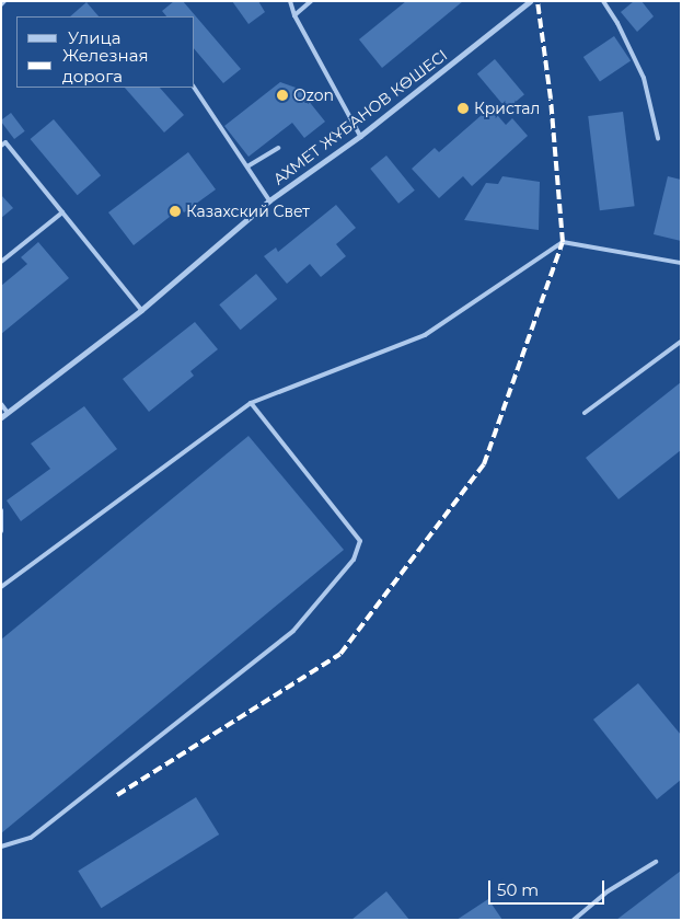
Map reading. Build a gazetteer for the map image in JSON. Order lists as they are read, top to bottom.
{
  "streets": {
    "street": ["АХМЕТ ЖҰБАНОВ КӨШЕСІ"]
  },
  "places": ["Ozon", "Кристал", "Казахский Свет"],
  "legend": ["Улица", "Железная дорога"],
  "scale_bar": "50 m"
}
